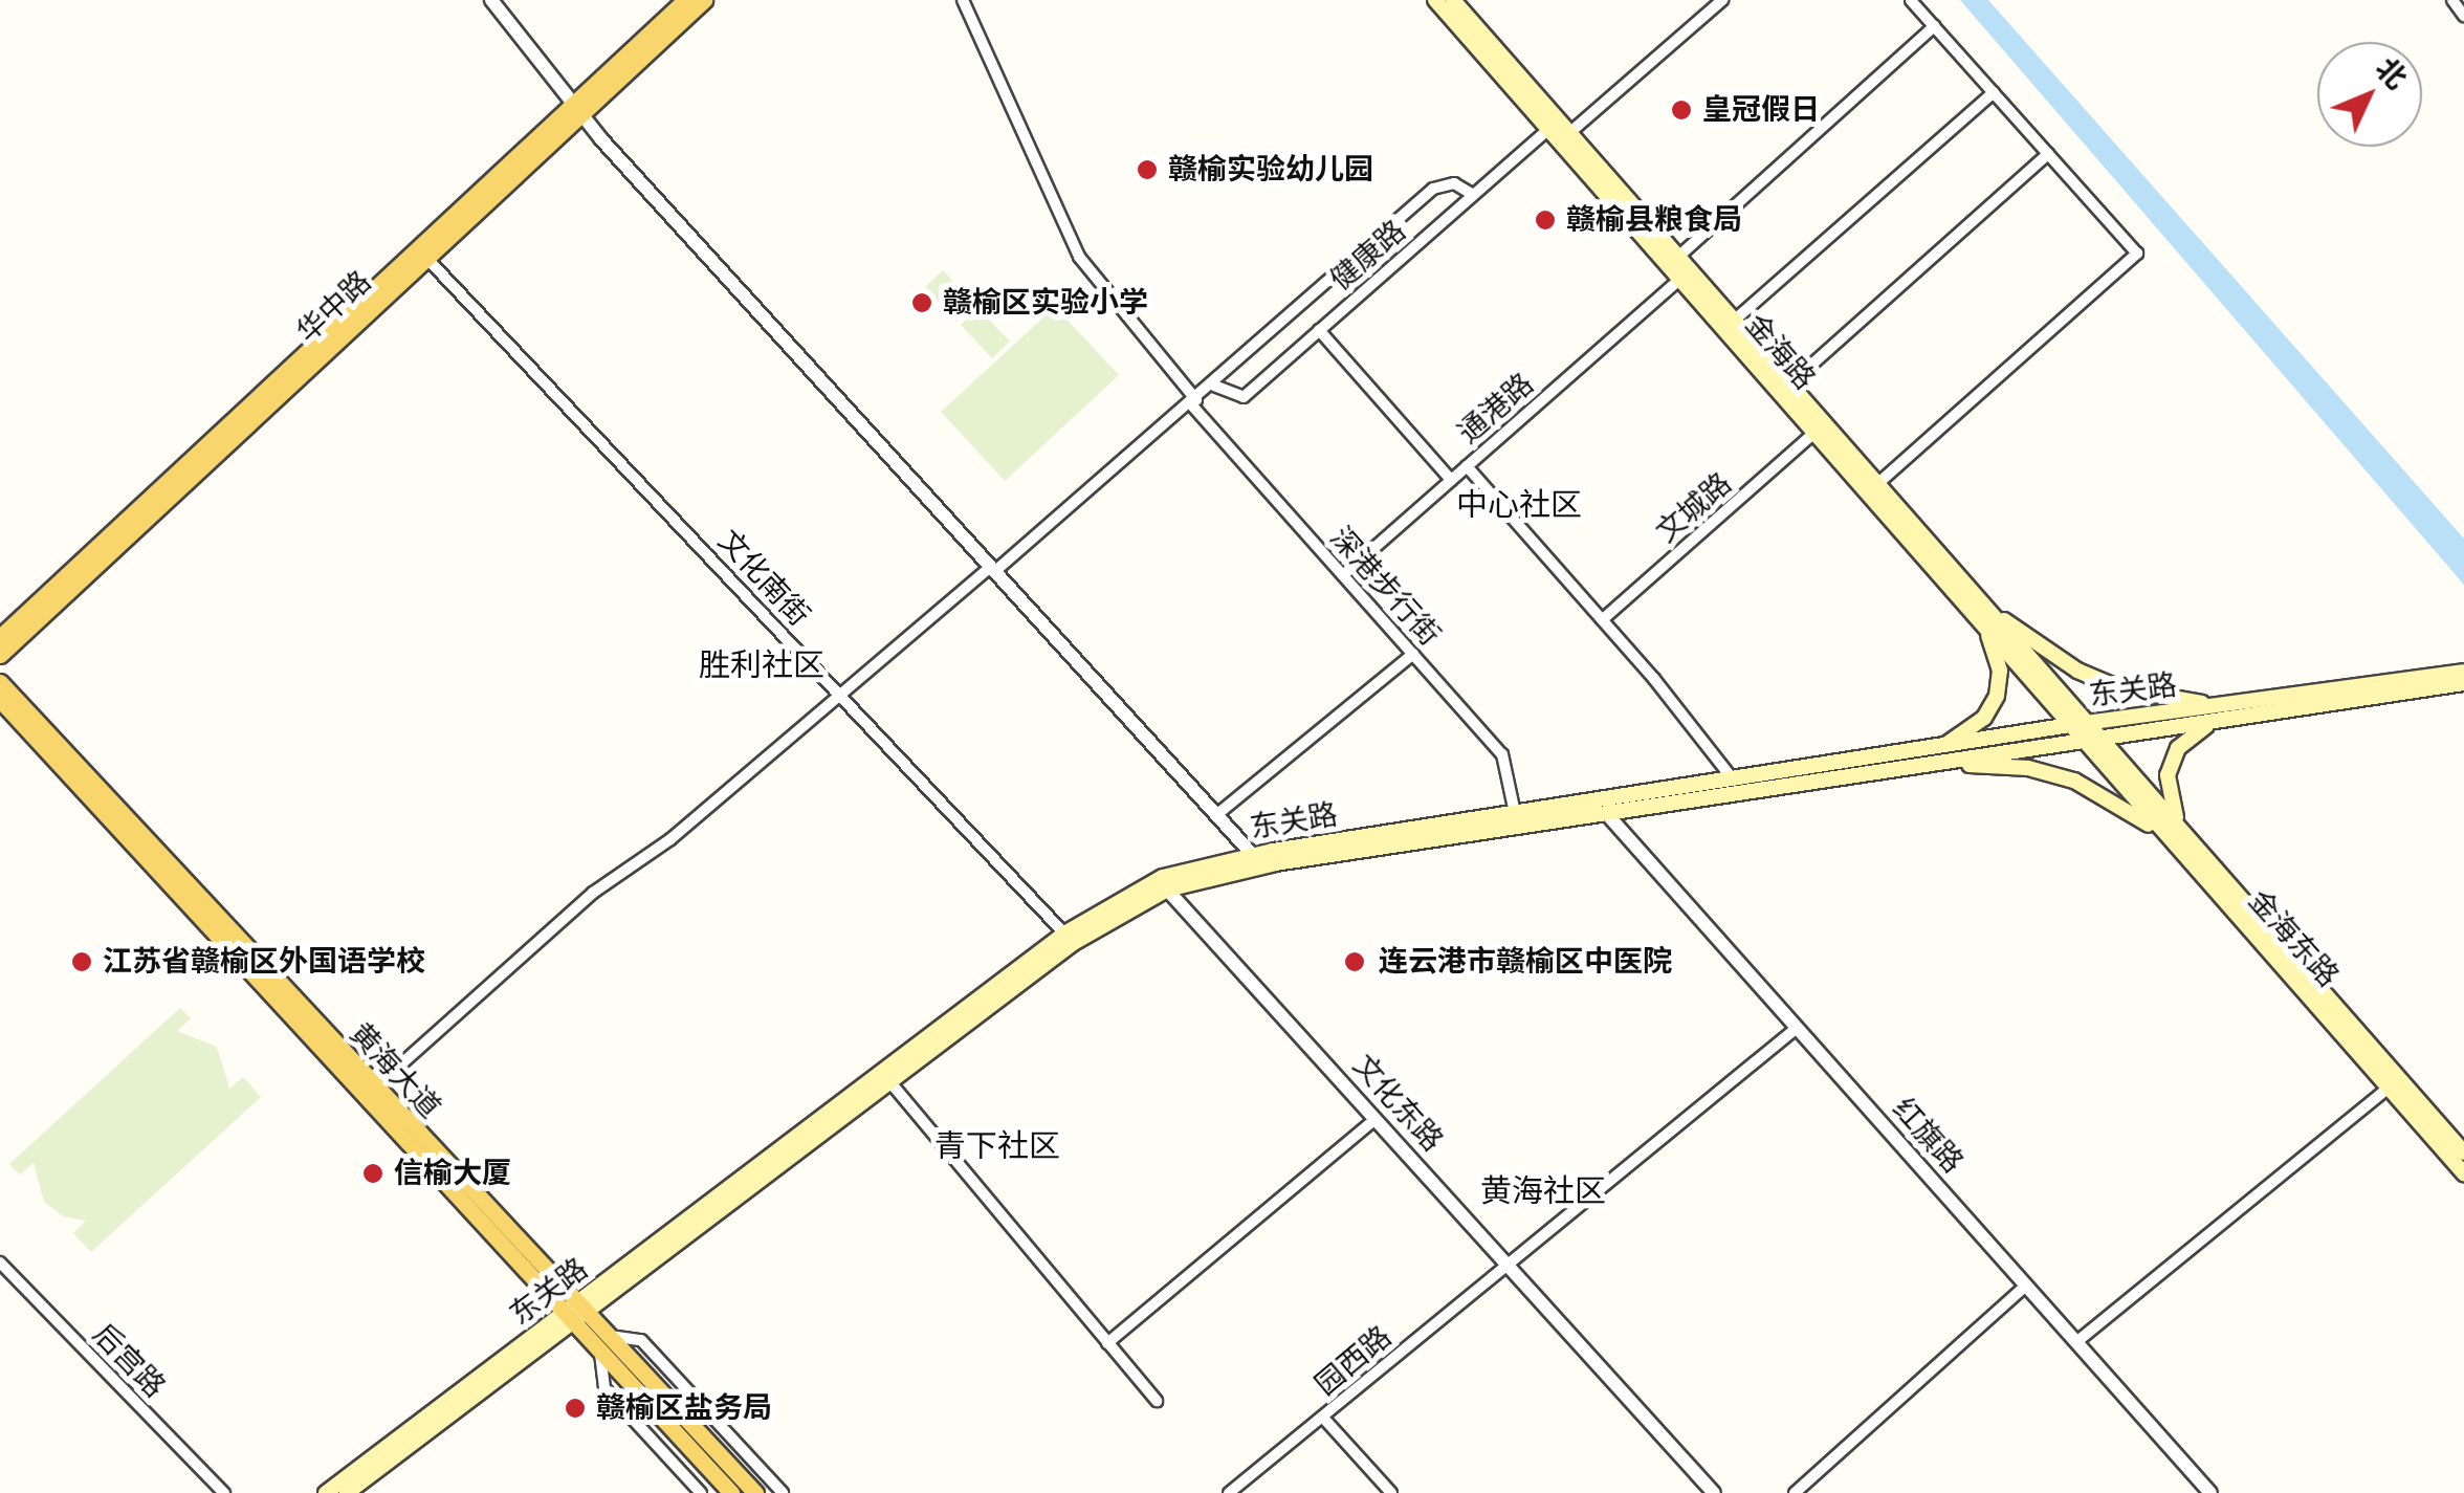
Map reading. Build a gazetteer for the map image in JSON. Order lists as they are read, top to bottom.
{
  "streets": {
    "main road": [
      "华中路",
      "金海路",
      "东关路",
      "金海东路",
      "黄海大道"
    ],
    "street": [
      "健康路",
      "通港路",
      "文城路",
      "文化南街",
      "深港步行街",
      "文化东路",
      "红旗路",
      "后宫路",
      "园西路"
    ]
  },
  "crossings": [
    ["健康路", "金海路"],
    ["华中路", "文化南街"],
    ["金海路", "通港路"],
    ["金海路", "文城路"],
    ["金海路", "东关路"],
    ["金海路", "金海东路"],
    ["通港路", "深港步行街"],
    ["文化南街", "东关路"],
    ["深港步行街", "东关路"],
    ["东关路", "金海东路"],
    ["东关路", "黄海大道"],
    ["东关路", "文化东路"],
    ["东关路", "红旗路"],
    ["文化东路", "园西路"],
    ["红旗路", "园西路"]
  ],
  "districts": [
    "中心社区",
    "胜利社区",
    "青下社区",
    "黄海社区"
  ],
  "places": [
    "皇冠假日",
    "赣榆实验幼儿园",
    "赣榆县粮食局",
    "赣榆区实验小学",
    "江苏省赣榆区外国语学校",
    "连云港市赣榆区中医院",
    "信榆大厦",
    "赣榆区盐务局"
  ],
  "north": "top right"
}
